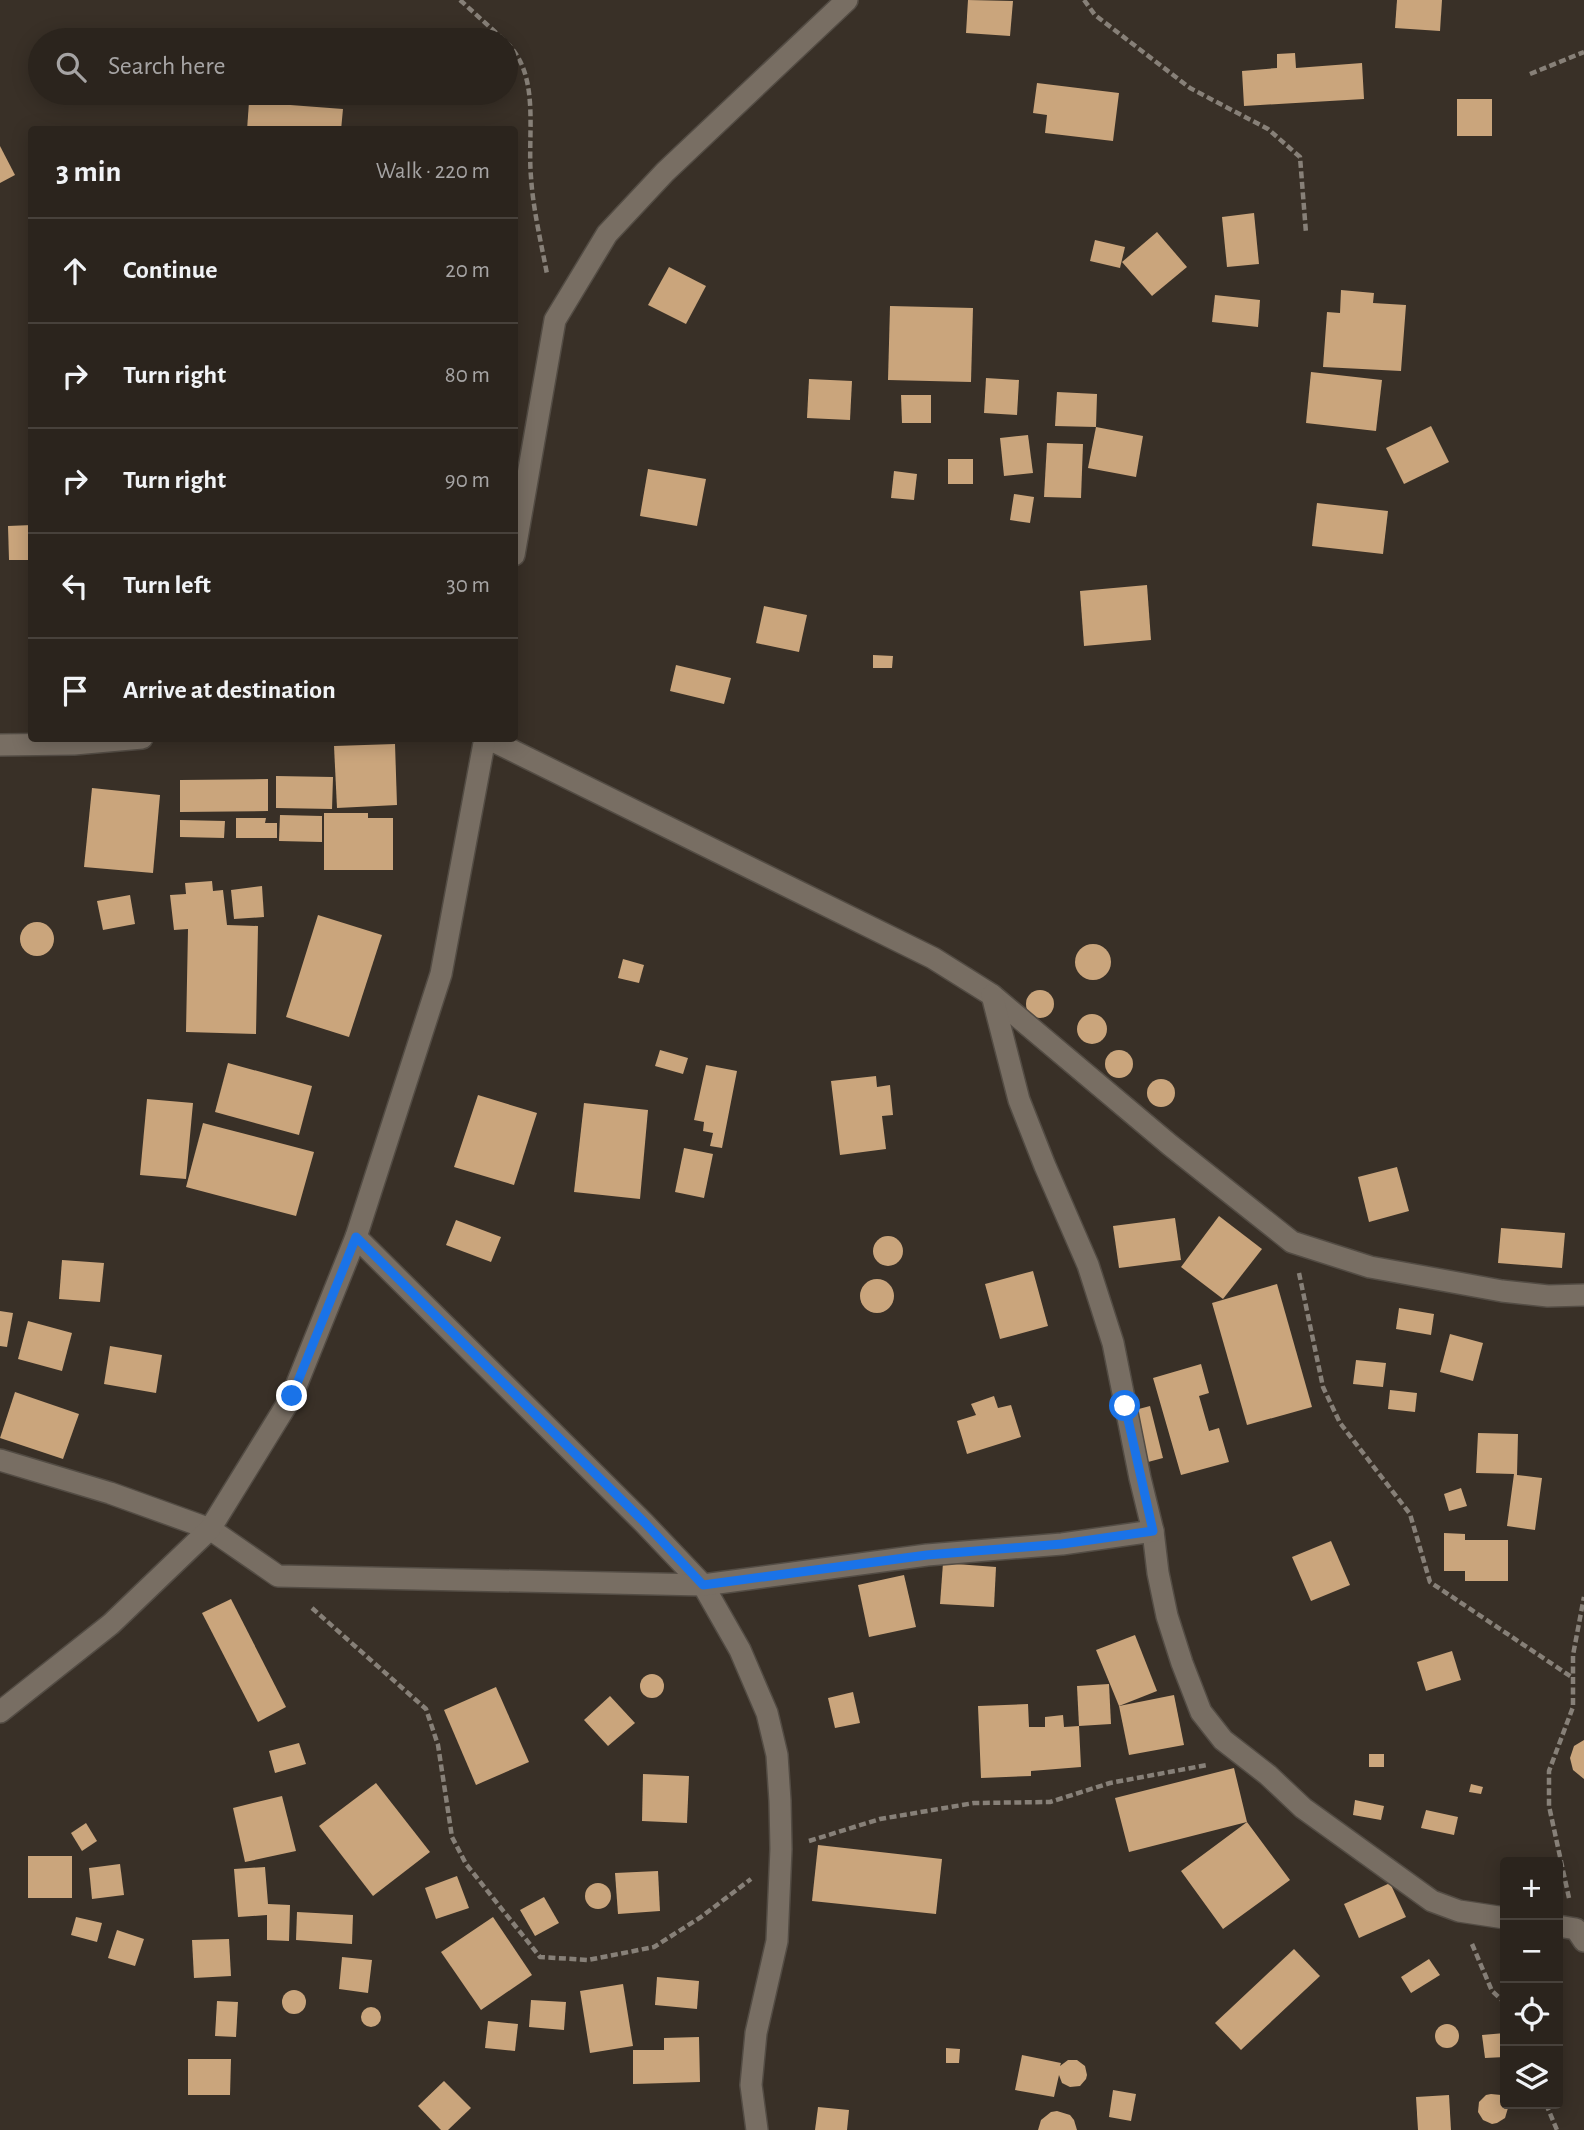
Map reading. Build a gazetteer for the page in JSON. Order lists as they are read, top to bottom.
{
  "page": {
    "search": "Search here",
    "heading": ["3 min", "Walk · 220 m"],
    "list": [
      ["Continue", "20 m"],
      ["Turn right", "80 m"],
      ["Turn right", "90 m"],
      ["Turn left", "30 m"],
      "Arrive at destination"
    ],
    "map_buttons": ["+", "−"]
  }
}
